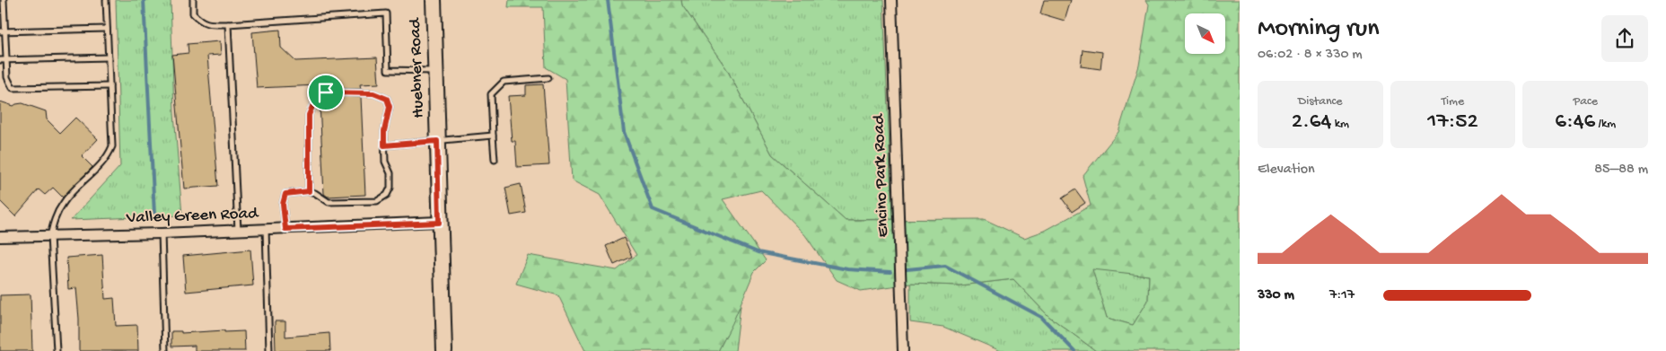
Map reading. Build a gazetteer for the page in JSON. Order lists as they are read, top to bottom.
{
  "streets": {
    "main road": ["Huebner Road"],
    "street": ["Encino Park Road", "Valley Green Road"]
  },
  "crossings": [
    ["Huebner Road", "Valley Green Road"]
  ],
  "north": "bottom right",
  "page": {
    "heading": ["Morning run", "06:02 · 8 × 330 m"],
    "stats": [
      ["Distance", "2.64 km"],
      ["Time", "17:52"],
      ["Pace", "6:46 /km"]
    ],
    "chart": ["Elevation", "85–88 m"],
    "list": [
      {
        "name": "330 m",
        "note": "7:17"
      }
    ]
  }
}
